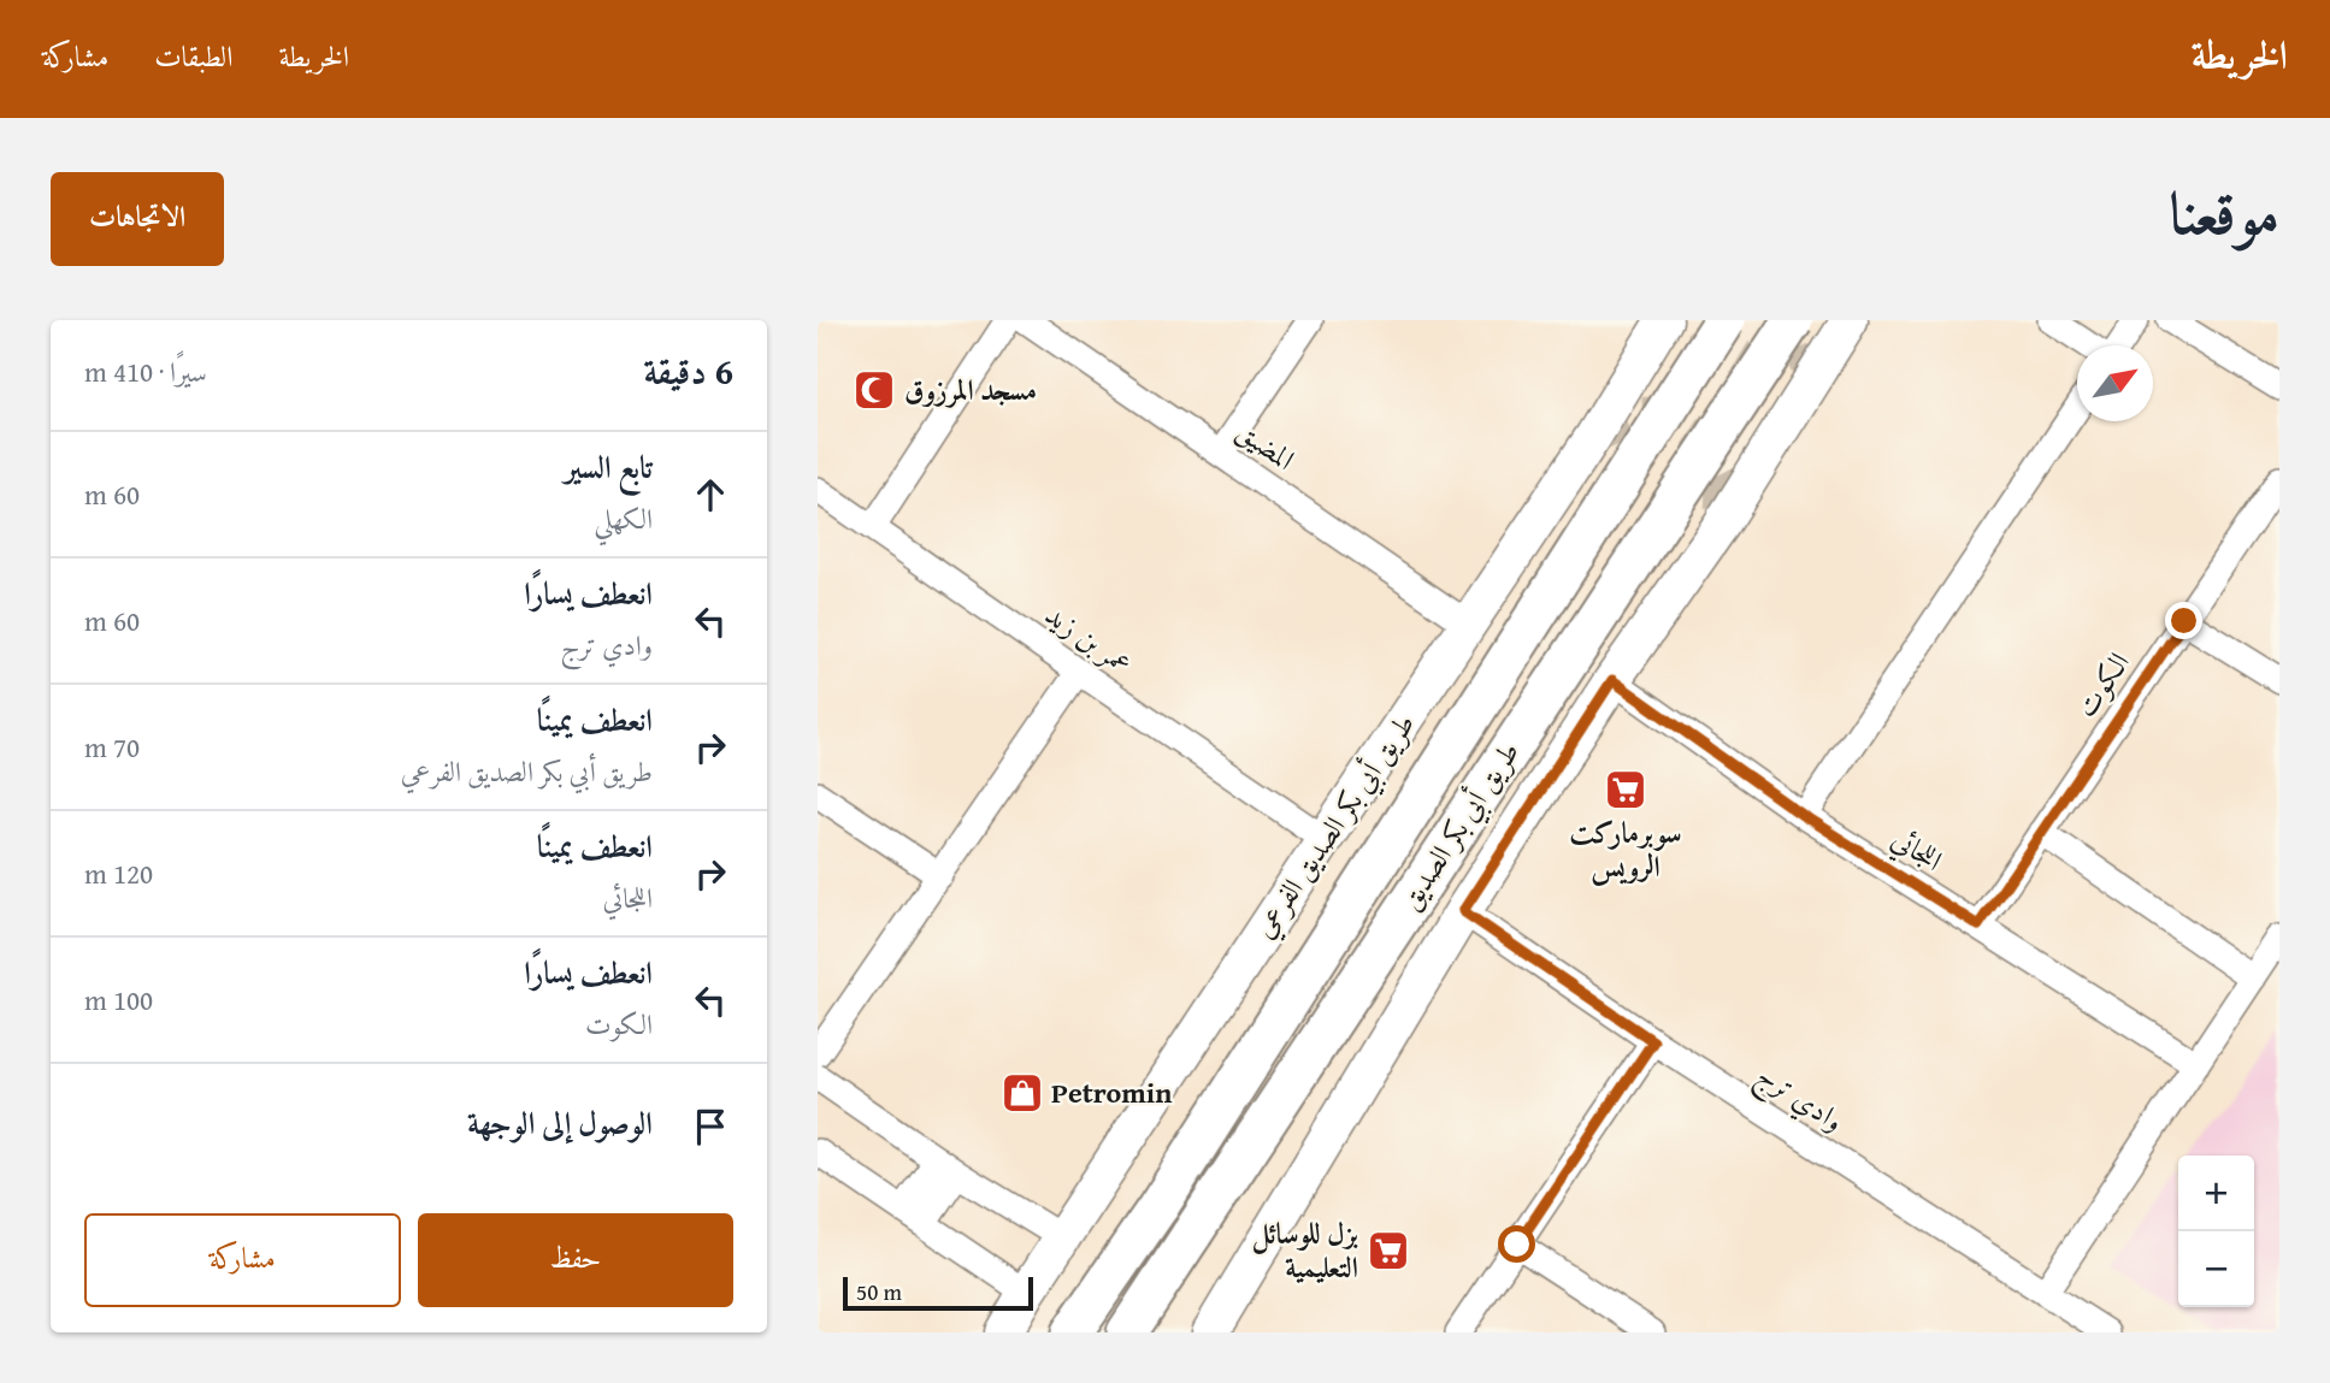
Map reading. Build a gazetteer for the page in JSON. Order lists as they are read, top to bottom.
{
  "streets": {
    "main road": ["طريق أبي بكر الصديق"],
    "street": [
      "المضيق",
      "عمر بن زيد",
      "الكوت",
      "طريق أبي بكر الصديق الفرعي",
      "اللجائي",
      "وادي ترج"
    ]
  },
  "crossings": [
    ["المضيق", "طريق أبي بكر الصديق الفرعي"],
    ["عمر بن زيد", "طريق أبي بكر الصديق الفرعي"],
    ["الكوت", "اللجائي"]
  ],
  "places": {
    "mosque": ["مسجد المرزوق"],
    "supermarket": ["سوبرماركت الرويس", "بزل للوسائل التعليمية"],
    "shop": ["Petromin"]
  },
  "scale_bar": "50 m",
  "north": "top right",
  "page": {
    "header": "الخريطة",
    "nav": ["الخريطة", "الطبقات", "مشاركة"],
    "title": "موقعنا",
    "buttons": [
      "الاتجاهات",
      ["حفظ", "مشاركة"]
    ],
    "heading": ["6 دقيقة", "سيرًا · 410 m"],
    "list": [
      ["تابع السير", "الكهلي", "60 m"],
      ["انعطف يسارًا", "وادي ترج", "60 m"],
      ["انعطف يمينًا", "طريق أبي بكر الصديق الفرعي", "70 m"],
      ["انعطف يمينًا", "اللجائي", "120 m"],
      ["انعطف يسارًا", "الكوت", "100 m"],
      "الوصول إلى الوجهة"
    ],
    "map_buttons": ["+", "−"],
    "scale": "50 m"
  }
}
